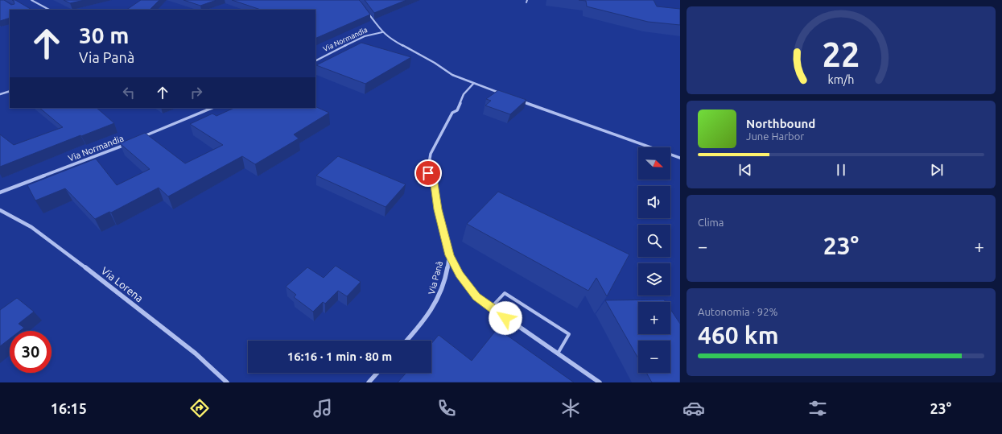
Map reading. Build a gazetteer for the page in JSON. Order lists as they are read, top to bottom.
{
  "streets": {
    "street": ["Via Normandia", "Via Panà", "Via Lorena"]
  },
  "north": "bottom right",
  "page": {
    "turn": ["30 m", "Via Panà"],
    "song": ["Northbound", "June Harbor"],
    "map_buttons": ["+", "−"],
    "tile": [
      "Clima",
      ["Autonomia · 92%", "460 km"]
    ],
    "heat": ["−", "23°", "+"],
    "limit": "30",
    "trip": "16:16 · 1 min · 80 m",
    "tabs": ["16:15", "23°"],
    "gauge": ["22", "km/h"]
  }
}
